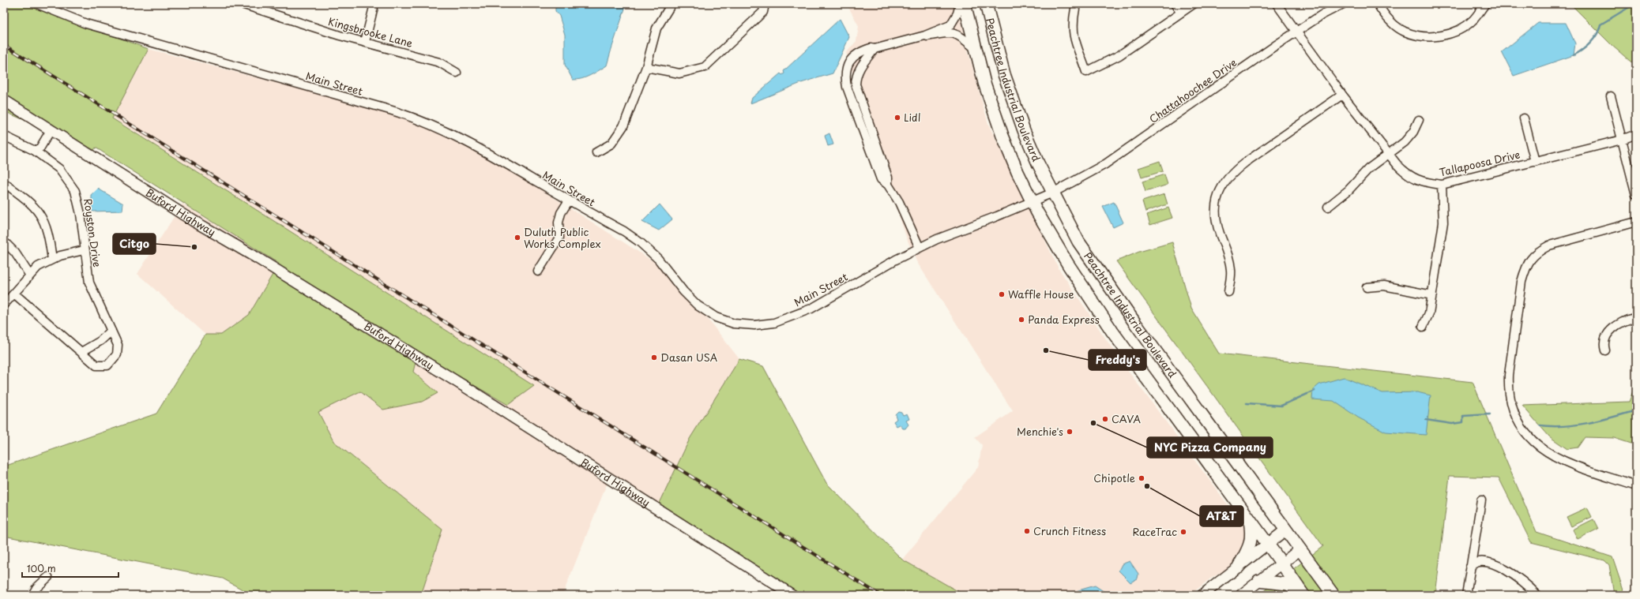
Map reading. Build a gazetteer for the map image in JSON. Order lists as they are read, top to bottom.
{
  "streets": {
    "highway": ["Peachtree Industrial Boulevard"],
    "main road": ["Buford Highway"],
    "street": [
      "Kingsbrooke Lane",
      "Main Street",
      "Chattahoochee Drive",
      "Tallapoosa Drive",
      "Royston Drive"
    ]
  },
  "crossings": [
    ["Main Street", "Peachtree Industrial Boulevard"],
    ["Main Street", "Chattahoochee Drive"],
    ["Peachtree Industrial Boulevard", "Chattahoochee Drive"],
    ["Chattahoochee Drive", "Tallapoosa Drive"]
  ],
  "places": [
    "Lidl",
    "Duluth Public Works Complex",
    "Citgo",
    "Waffle House",
    "Panda Express",
    "Freddy's",
    "Dasan USA",
    "CAVA",
    "NYC Pizza Company",
    "Menchie's",
    "Chipotle",
    "AT&T",
    "Crunch Fitness",
    "RaceTrac"
  ],
  "scale_bar": "100 m"
}
